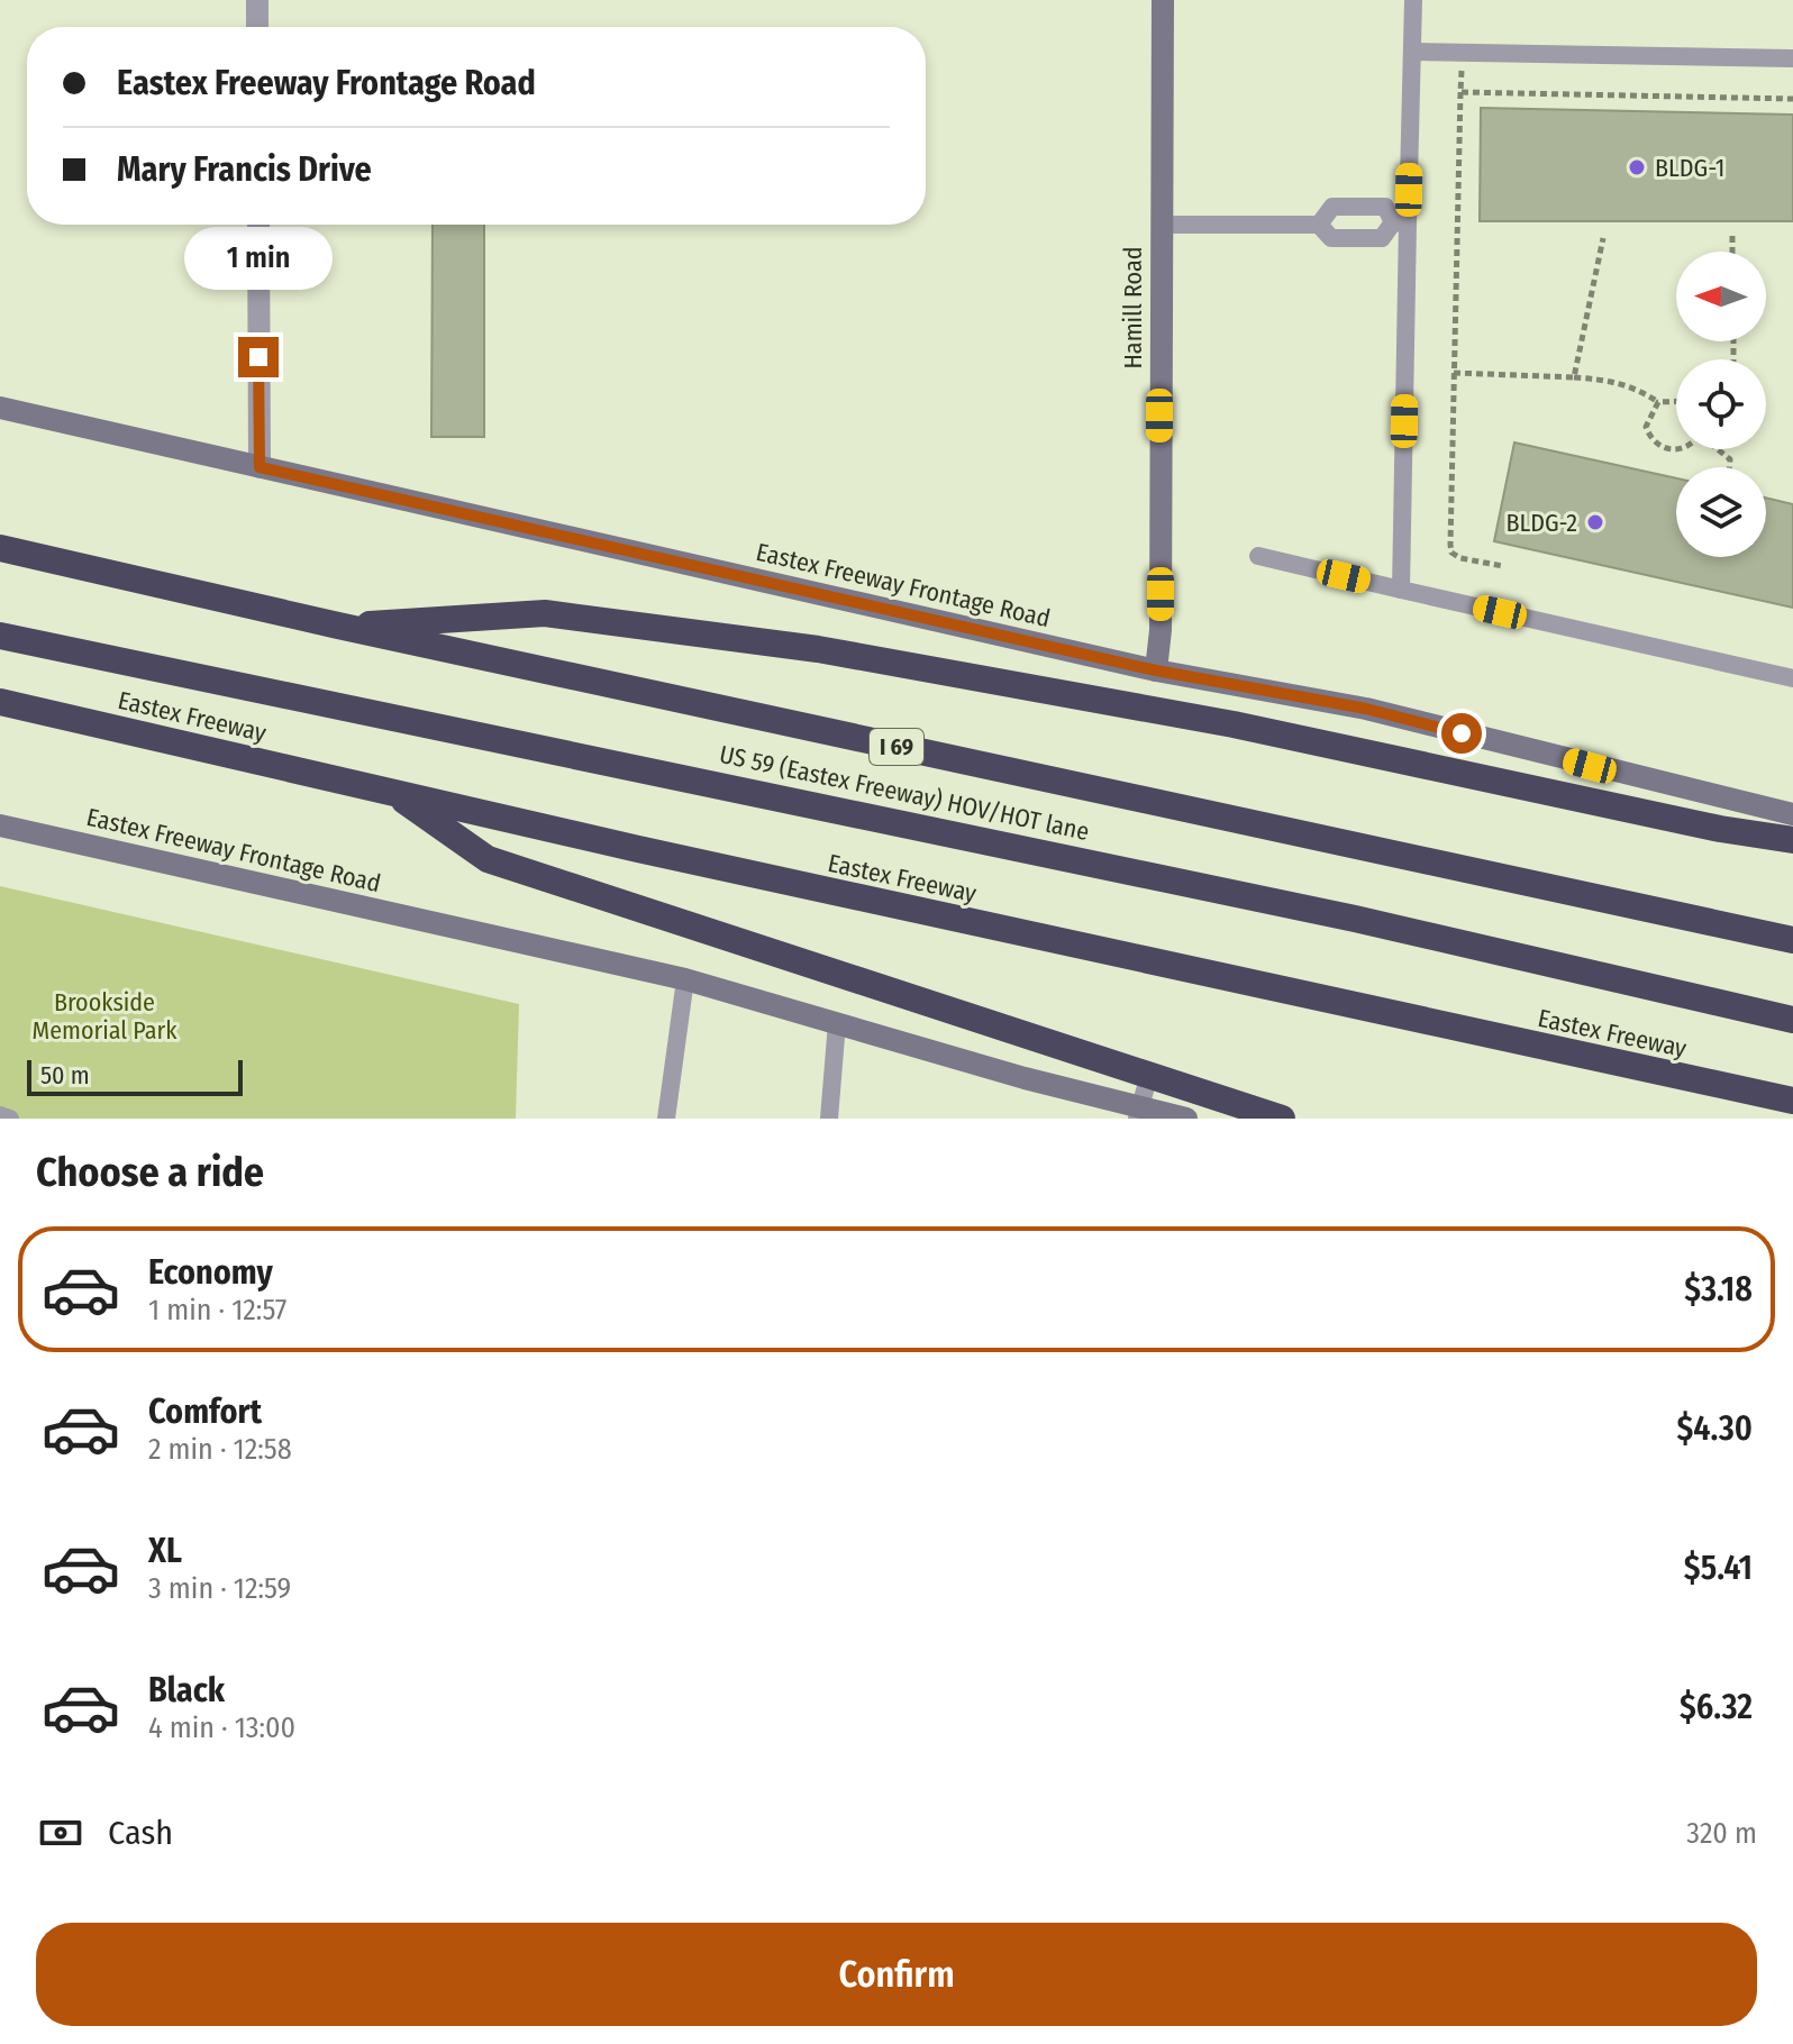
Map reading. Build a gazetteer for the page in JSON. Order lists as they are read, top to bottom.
{
  "streets": {
    "highway": ["Eastex Freeway", "I 69", "US 59 (Eastex Freeway) HOV/HOT lane"],
    "main road": ["Hamill Road", "Eastex Freeway Frontage Road"]
  },
  "crossings": [
    ["Hamill Road", "Eastex Freeway Frontage Road"]
  ],
  "parks": ["Brookside Memorial Park"],
  "places": ["BLDG-1", "BLDG-2"],
  "scale_bar": "50 m",
  "north": "left",
  "page": {
    "banner": ["Eastex Freeway Frontage Road", "Mary Francis Drive"],
    "bubble": "1 min",
    "scale": "50 m",
    "heading": "Choose a ride",
    "list": [
      {
        "name": "Economy",
        "note": "1 min · 12:57",
        "value": "$3.18"
      },
      {
        "name": "Comfort",
        "note": "2 min · 12:58",
        "value": "$4.30"
      },
      {
        "name": "XL",
        "note": "3 min · 12:59",
        "value": "$5.41"
      },
      {
        "name": "Black",
        "note": "4 min · 13:00",
        "value": "$6.32"
      }
    ],
    "pay": ["Cash", "320 m"],
    "buttons": "Confirm"
  }
}
